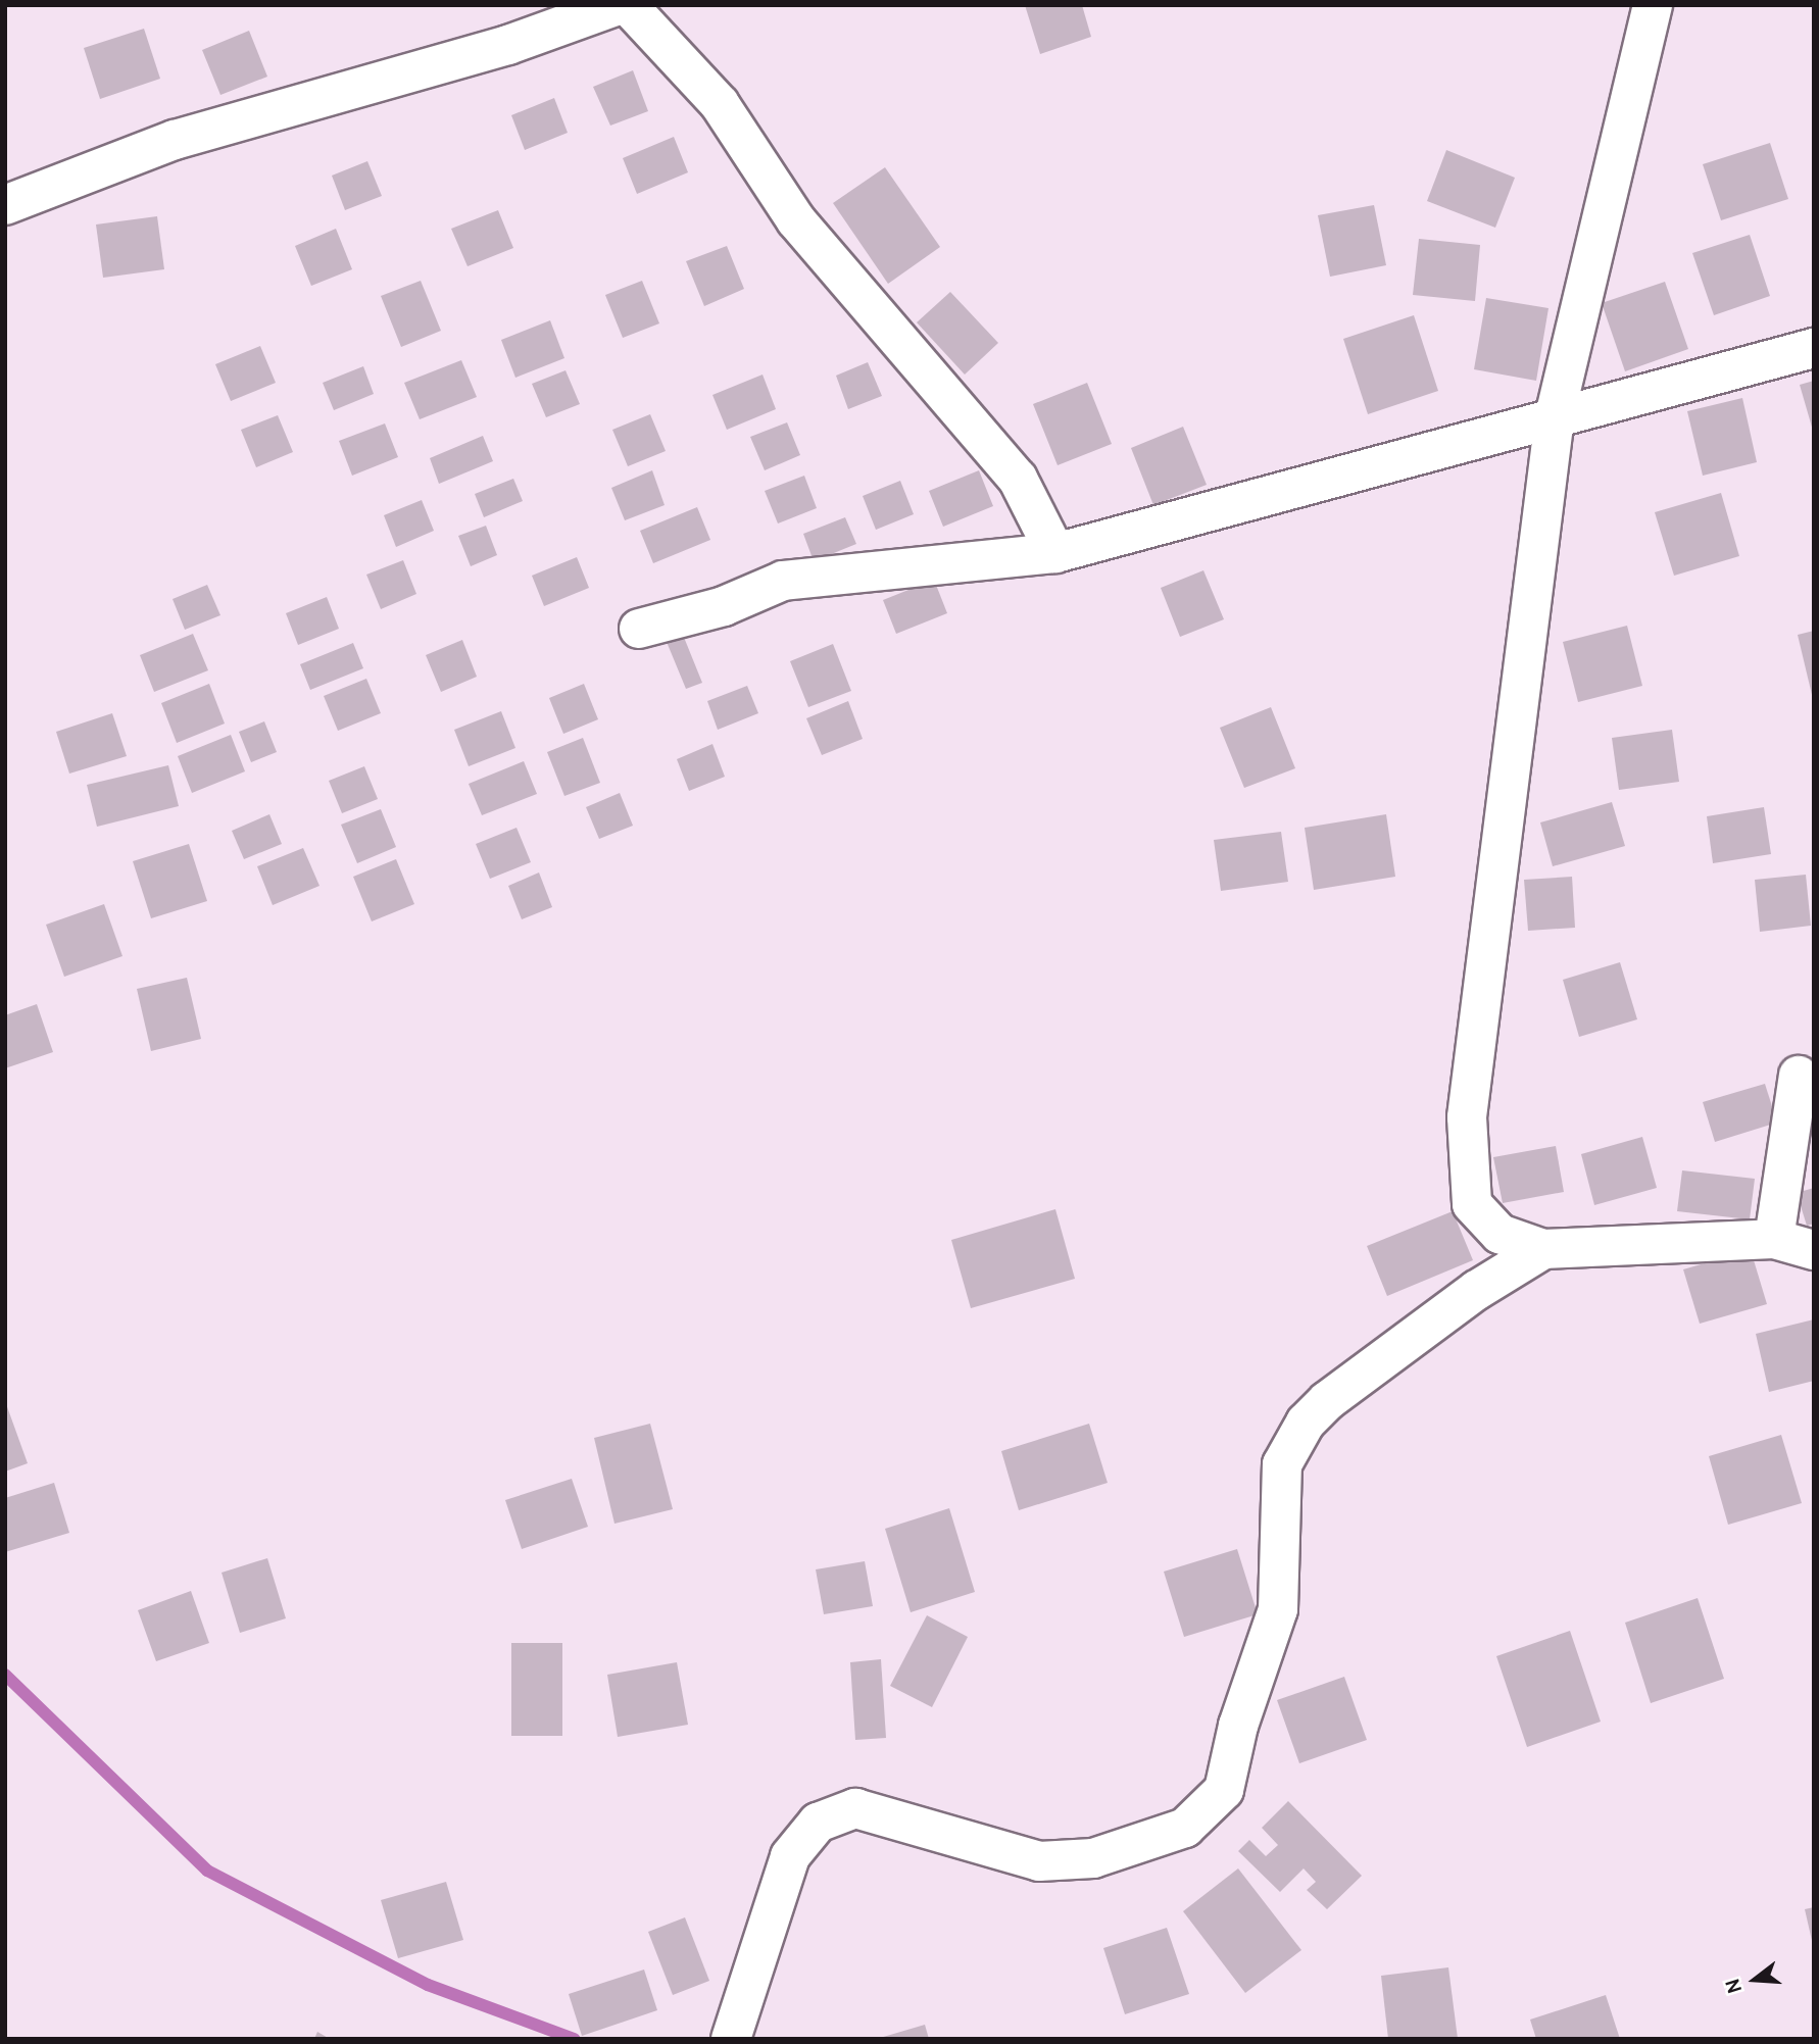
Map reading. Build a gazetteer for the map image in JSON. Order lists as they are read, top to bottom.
{
  "north": "left"
}
